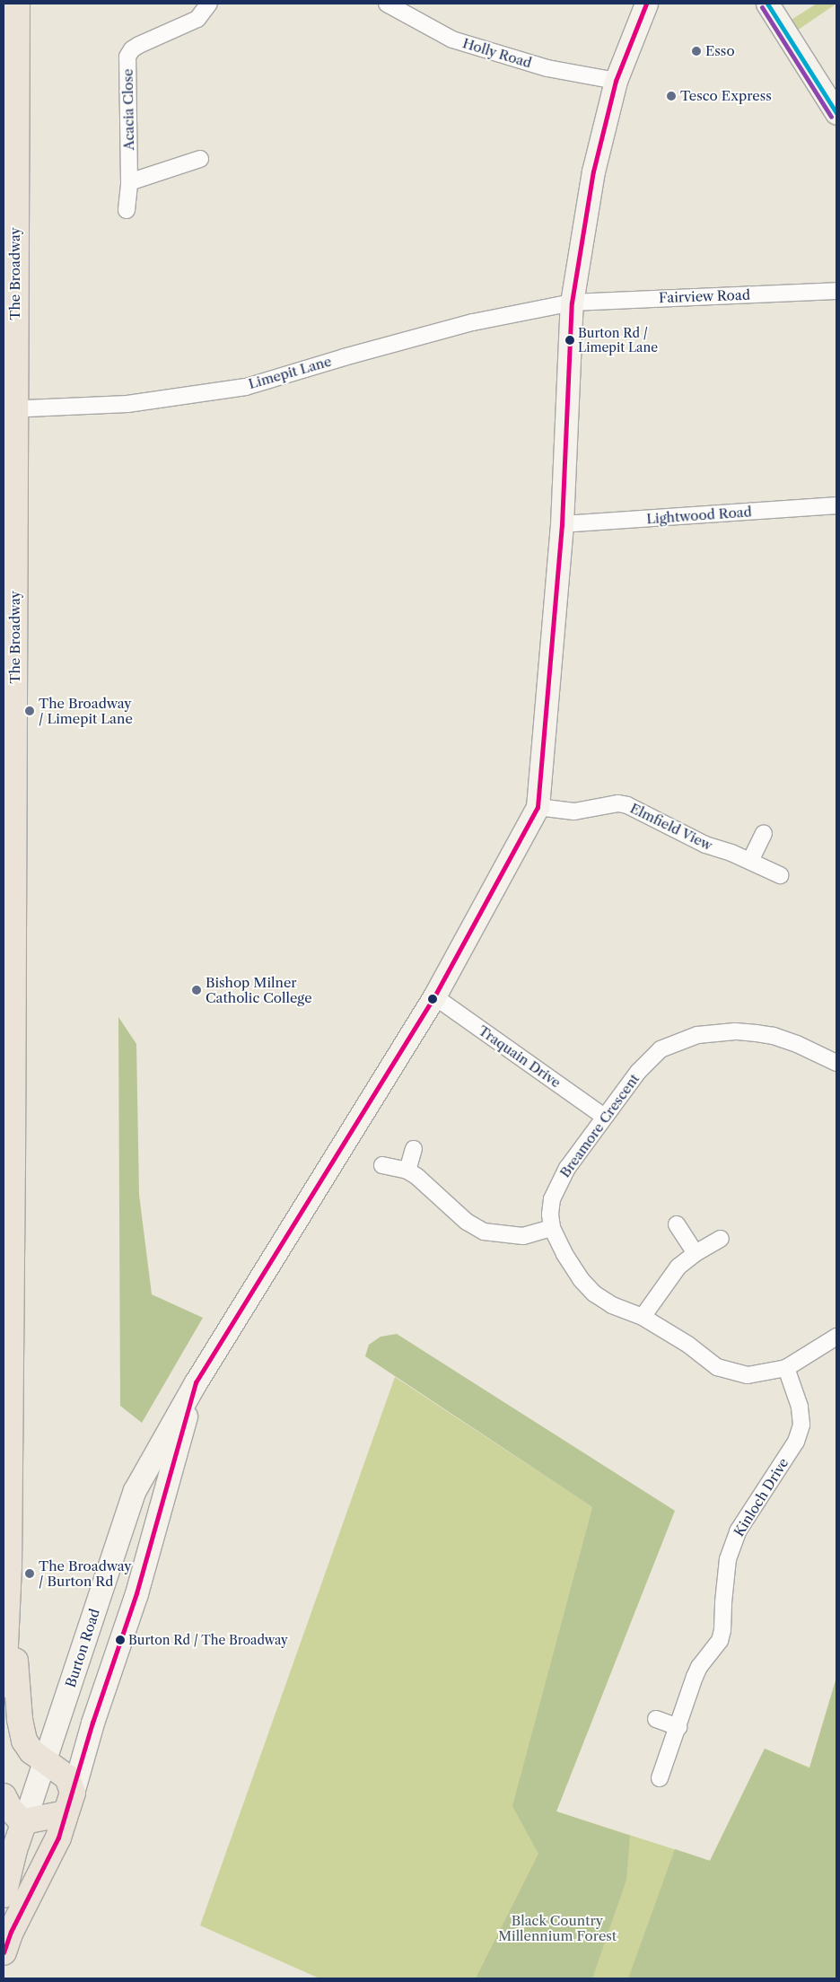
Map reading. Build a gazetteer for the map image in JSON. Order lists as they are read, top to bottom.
{
  "streets": {
    "main road": ["The Broadway", "Burton Road"],
    "street": [
      "Holly Road",
      "Acacia Close",
      "Fairview Road",
      "Limepit Lane",
      "Lightwood Road",
      "Elmfield View",
      "Traquain Drive",
      "Breamore Crescent",
      "Kinloch Drive"
    ]
  },
  "crossings": [
    ["Holly Road", "Burton Road"],
    ["The Broadway", "Limepit Lane"],
    ["The Broadway", "Burton Road"],
    ["Fairview Road", "Limepit Lane"],
    ["Fairview Road", "Burton Road"],
    ["Limepit Lane", "Burton Road"],
    ["Lightwood Road", "Burton Road"],
    ["Elmfield View", "Burton Road"],
    ["Traquain Drive", "Breamore Crescent"],
    ["Traquain Drive", "Burton Road"],
    ["Breamore Crescent", "Kinloch Drive"]
  ],
  "parks": ["Black Country Millennium Forest"],
  "places": [
    "Esso",
    "Tesco Express",
    "Burton Rd / Limepit Lane",
    "The Broadway / Limepit Lane",
    "Bishop Milner Catholic College",
    "The Broadway / Burton Rd",
    "Burton Rd / The Broadway"
  ]
}
